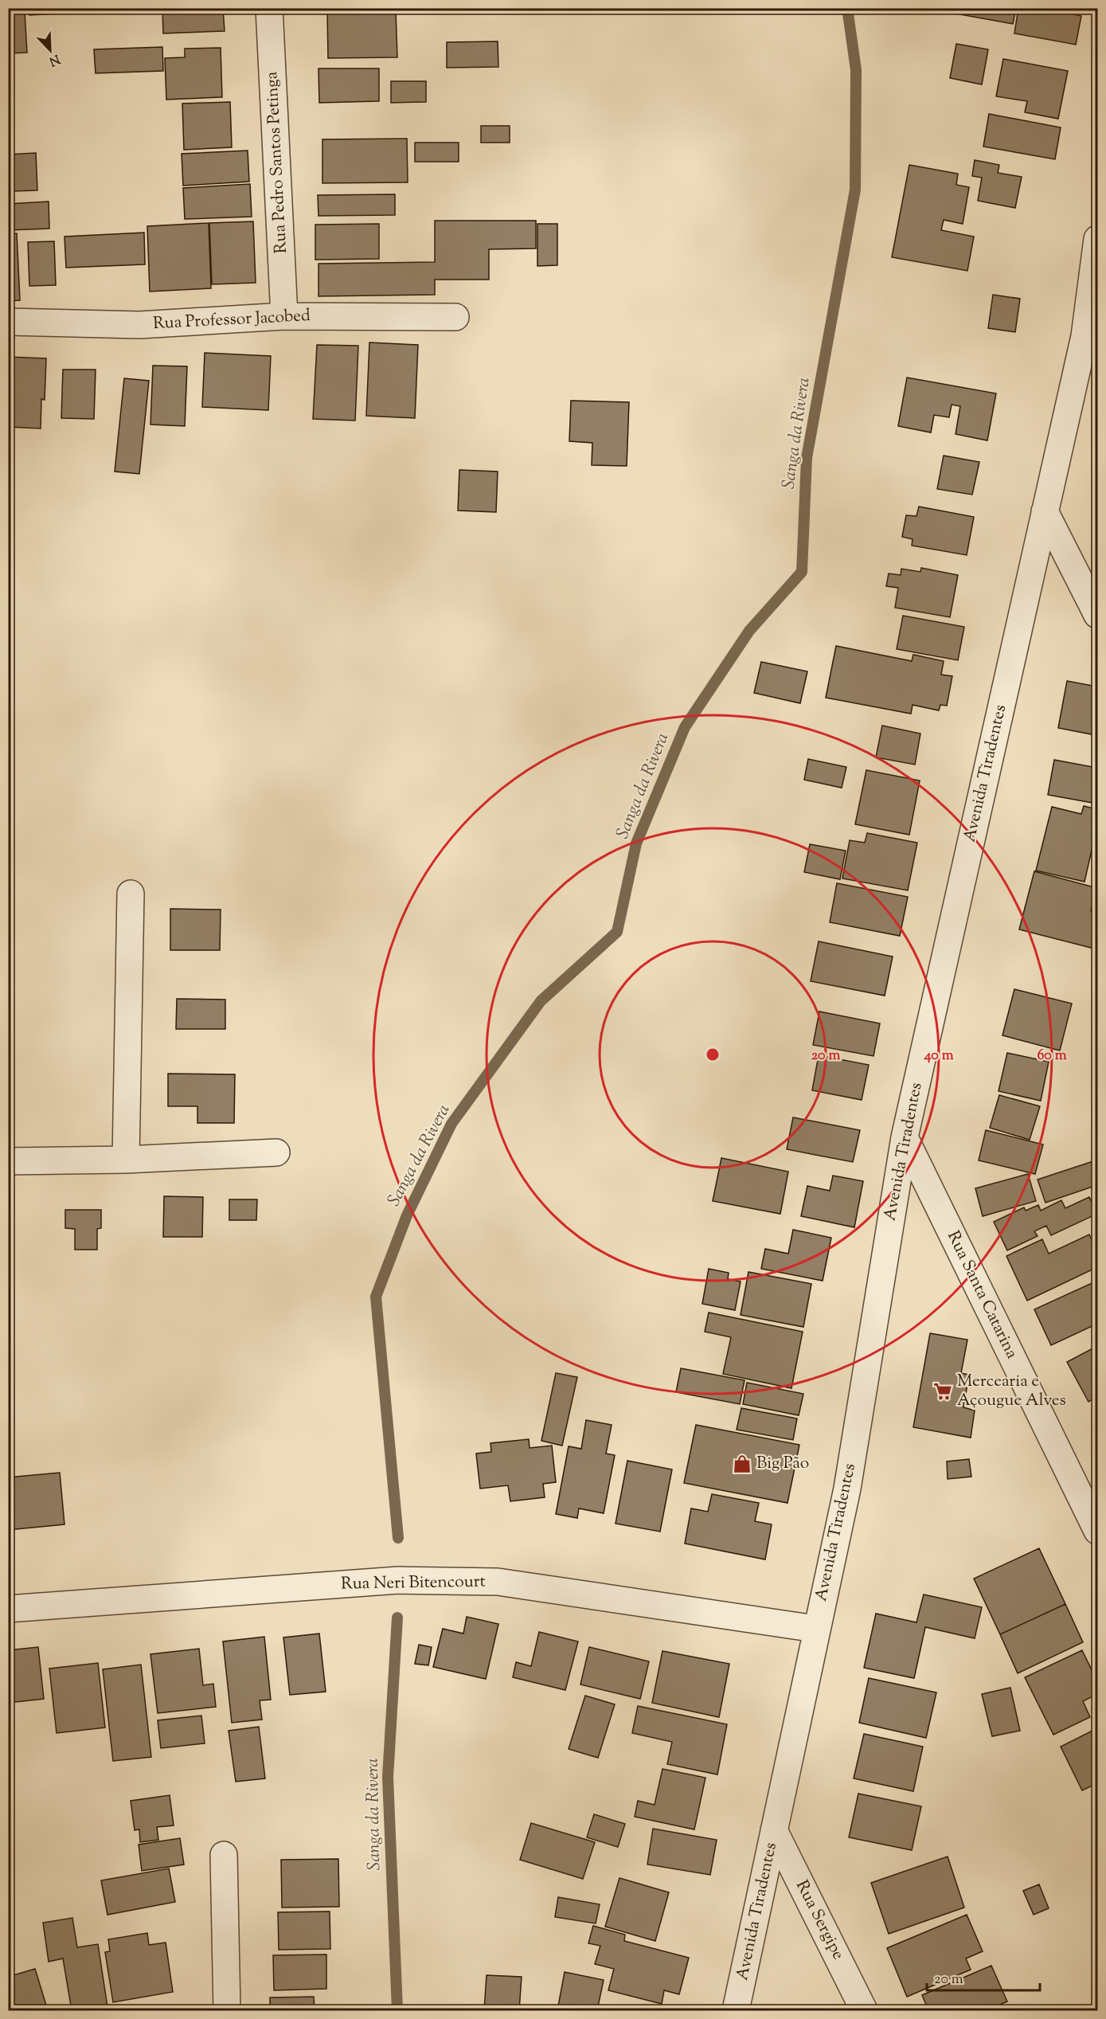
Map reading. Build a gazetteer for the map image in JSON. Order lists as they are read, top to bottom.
{
  "streets": {
    "street": [
      "Rua Pedro Santos Petinga",
      "Rua Professor Jacobed",
      "Avenida Tiradentes",
      "Rua Santa Catarina",
      "Rua Neri Bitencourt",
      "Rua Sergipe"
    ]
  },
  "crossings": [
    ["Rua Pedro Santos Petinga", "Rua Professor Jacobed"],
    ["Avenida Tiradentes", "Rua Santa Catarina"],
    ["Avenida Tiradentes", "Rua Neri Bitencourt"],
    ["Avenida Tiradentes", "Rua Sergipe"]
  ],
  "water": ["Sanga da Rivera"],
  "places": {
    "supermarket": ["Mercearia e Açougue Alves"],
    "shop": ["Big Pão"]
  },
  "scale_bar": "20 m",
  "north": "bottom right",
  "rings": ["20 m", "40 m", "60 m"]
}
